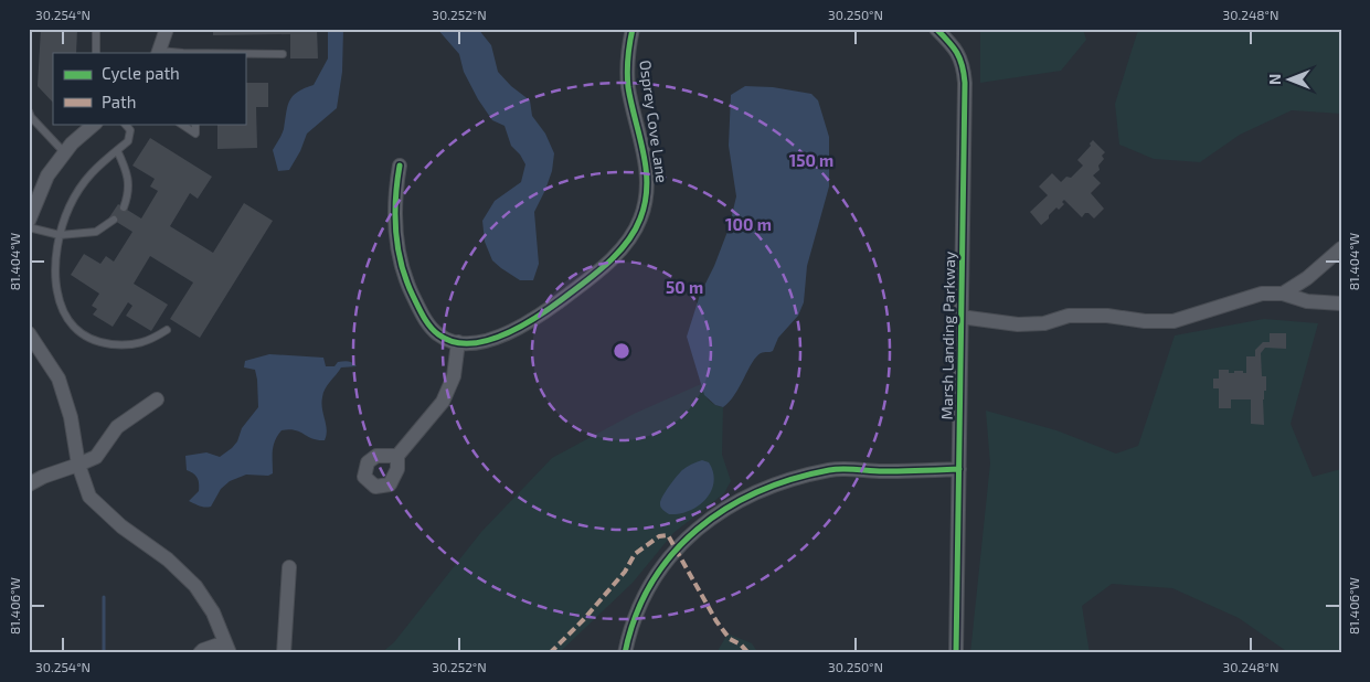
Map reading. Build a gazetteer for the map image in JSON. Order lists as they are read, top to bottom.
{
  "streets": {
    "street": ["Osprey Cove Lane", "Marsh Landing Parkway"]
  },
  "legend": ["Cycle path", "Path"],
  "north": "left",
  "coordinates": [
    "30.254°N",
    "30.252°N",
    "30.250°N",
    "30.248°N",
    "81.404°W",
    "81.406°W"
  ],
  "rings": ["150 m", "100 m", "50 m"]
}
